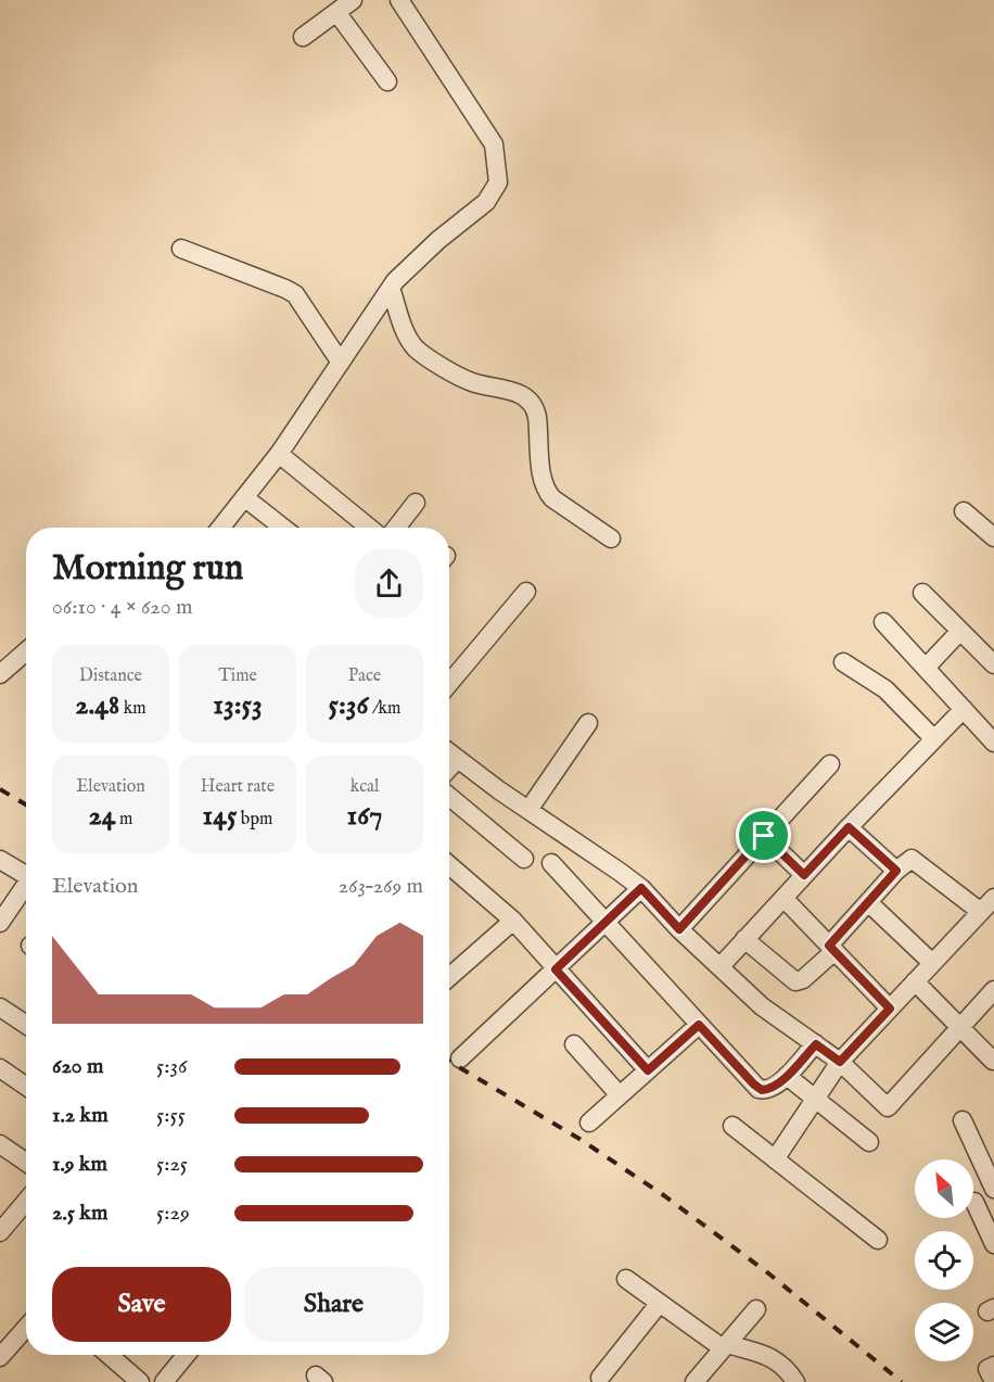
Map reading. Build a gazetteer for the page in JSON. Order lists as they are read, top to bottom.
{
  "north": "top left",
  "page": {
    "heading": ["Morning run", "06:10 · 4 × 620 m"],
    "stats": [
      ["Distance", "2.48 km"],
      ["Time", "13:53"],
      ["Pace", "5:36 /km"],
      ["Elevation", "24 m"],
      ["Heart rate", "145 bpm"],
      ["kcal", "167"]
    ],
    "chart": ["Elevation", "263–269 m"],
    "list": [
      {
        "name": "620 m",
        "note": "5:36"
      },
      {
        "name": "1.2 km",
        "note": "5:55"
      },
      {
        "name": "1.9 km",
        "note": "5:25"
      },
      {
        "name": "2.5 km",
        "note": "5:29"
      }
    ],
    "buttons": ["Save", "Share"]
  }
}
